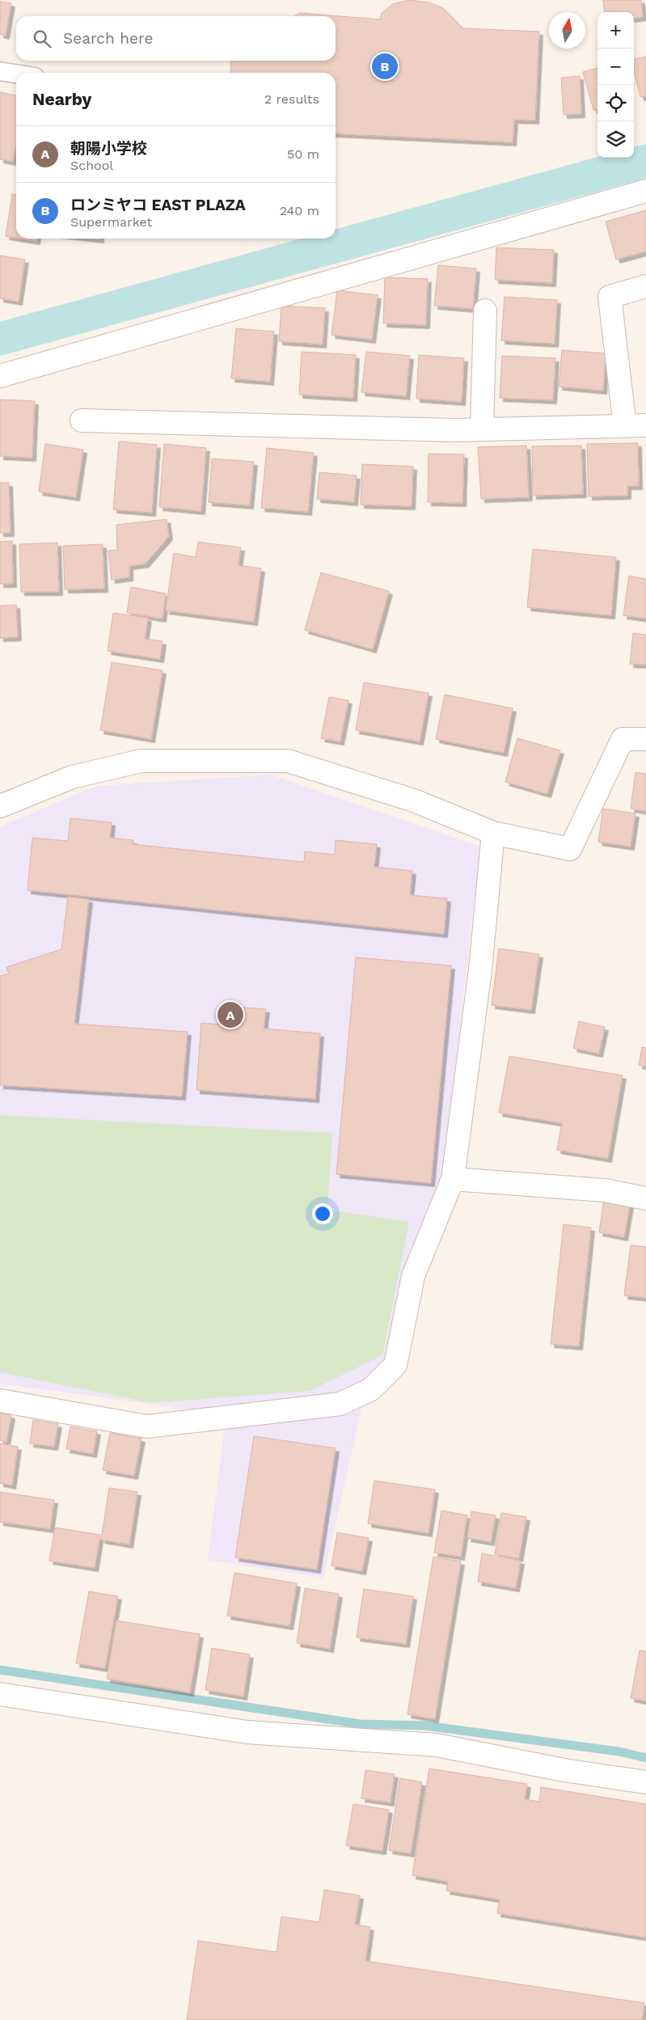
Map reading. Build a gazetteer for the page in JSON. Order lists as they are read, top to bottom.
{
  "north": "top",
  "page": {
    "map_buttons": ["+", "−"],
    "search": "Search here",
    "pins": ["B", "A"],
    "heading": ["Nearby", "2 results"],
    "list": [
      {
        "mark": "A",
        "name": "朝陽小学校",
        "note": "School",
        "value": "50 m"
      },
      {
        "mark": "B",
        "name": "ロンミヤコ EAST PLAZA",
        "note": "Supermarket",
        "value": "240 m"
      }
    ]
  }
}
